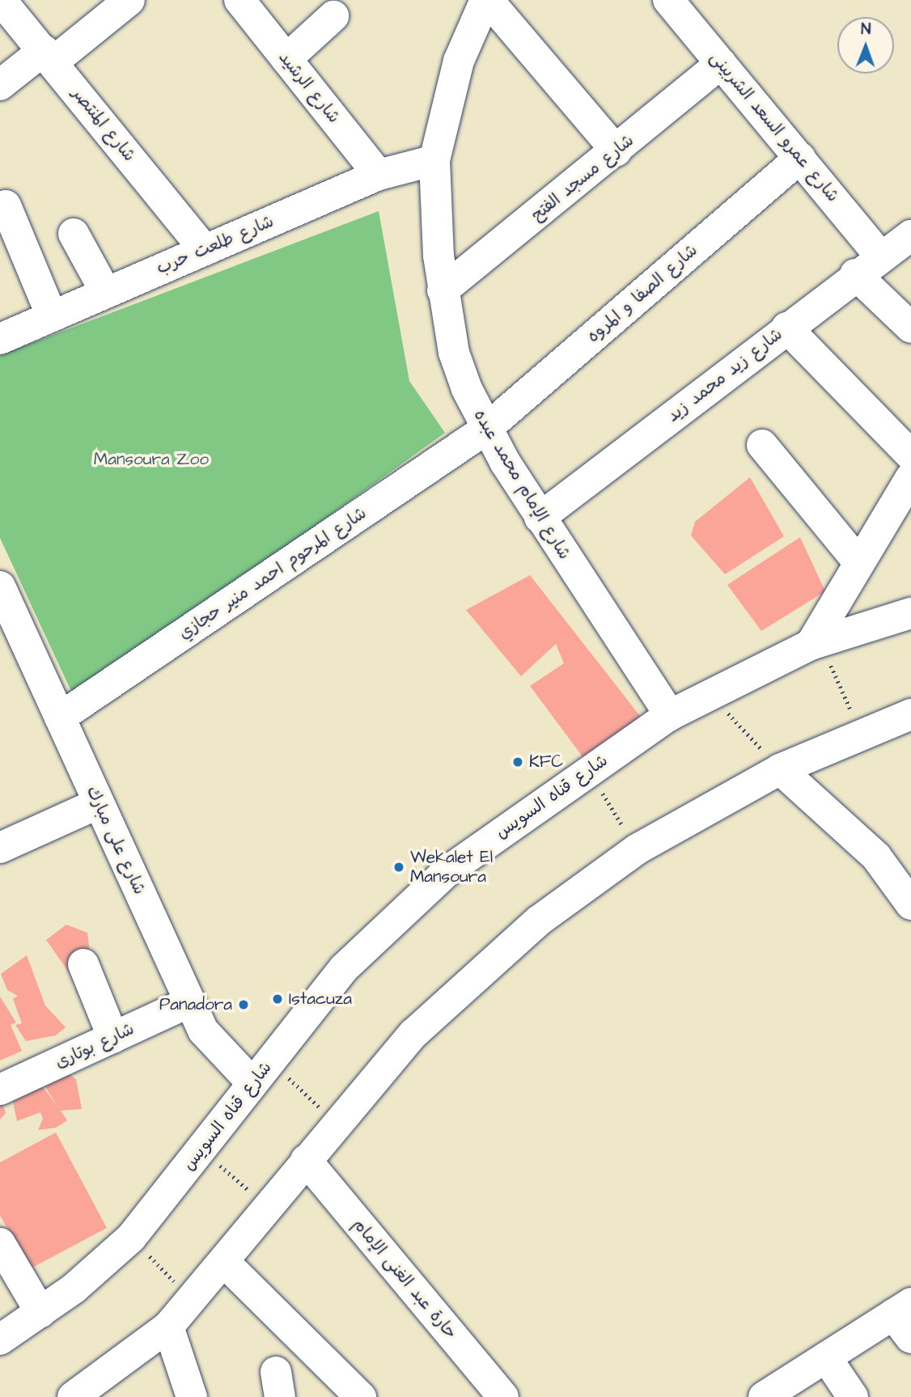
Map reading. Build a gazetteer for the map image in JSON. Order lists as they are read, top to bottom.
{
  "streets": {
    "street": [
      "شارع الرشيد",
      "شارع المنتصر",
      "شارع عمرو السعد الشربينى",
      "شارع مسجد الفتح",
      "شارع طلعت حرب",
      "شارع الصفا و المروه",
      "شارع زيد محمد زيد",
      "شارع الإمام محمد عبده",
      "شارع المرحوم احمد منير حجازي",
      "شارع قناه السويس",
      "شارع على مبارك",
      "شارع بوتارى",
      "حارة عبد الغنى الإمام"
    ]
  },
  "crossings": [
    ["شارع الرشيد", "شارع طلعت حرب"],
    ["شارع المنتصر", "شارع طلعت حرب"],
    ["شارع عمرو السعد الشربينى", "شارع مسجد الفتح"],
    ["شارع عمرو السعد الشربينى", "شارع الصفا و المروه"],
    ["شارع عمرو السعد الشربينى", "شارع زيد محمد زيد"],
    ["شارع مسجد الفتح", "شارع الإمام محمد عبده"],
    ["شارع طلعت حرب", "شارع الإمام محمد عبده"],
    ["شارع الصفا و المروه", "شارع الإمام محمد عبده"],
    ["شارع الصفا و المروه", "شارع المرحوم احمد منير حجازي"],
    ["شارع زيد محمد زيد", "شارع الإمام محمد عبده"],
    ["شارع الإمام محمد عبده", "شارع المرحوم احمد منير حجازي"],
    ["شارع الإمام محمد عبده", "شارع قناه السويس"],
    ["شارع المرحوم احمد منير حجازي", "شارع على مبارك"],
    ["شارع قناه السويس", "شارع على مبارك"],
    ["شارع على مبارك", "شارع بوتارى"]
  ],
  "parks": ["Mansoura Zoo"],
  "places": [
    "KFC",
    "Wekalet El Mansoura",
    "Istacuza",
    "Panadora"
  ],
  "north": "top"
}
